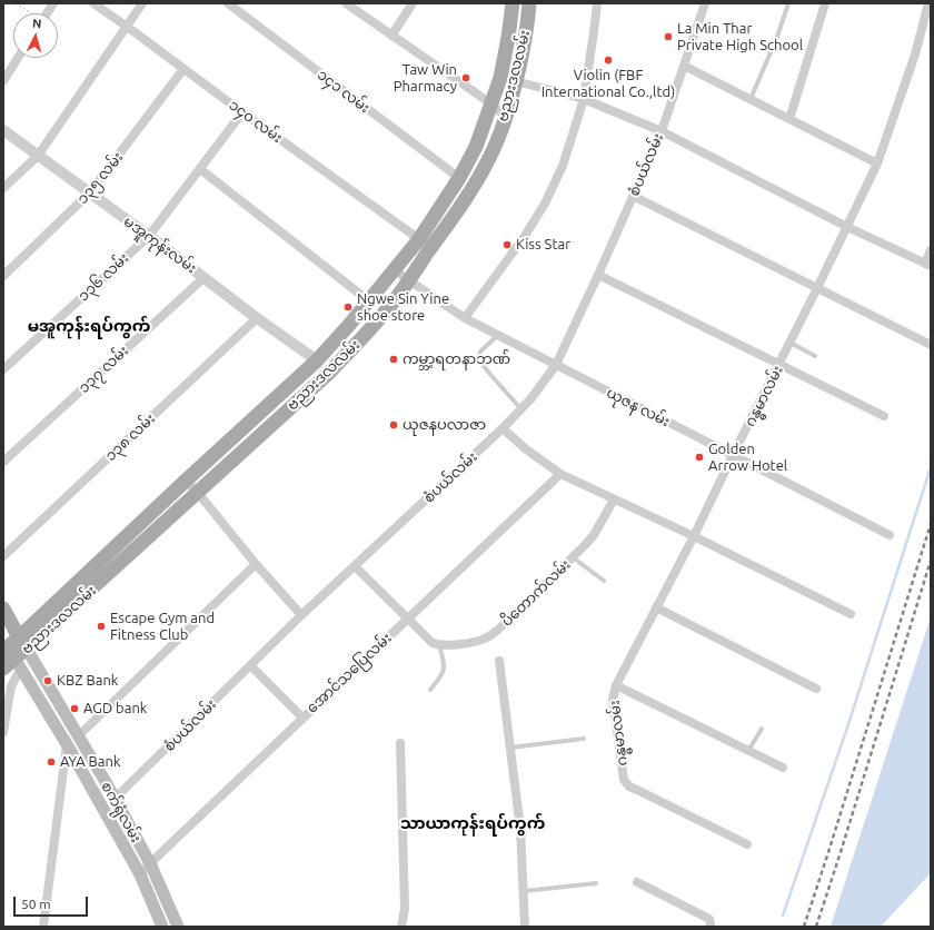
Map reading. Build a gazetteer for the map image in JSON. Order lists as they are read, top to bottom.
{
  "streets": {
    "main road": ["ဗညားဒလလမ်း", "စက်ရုံလမ်း"],
    "street": [
      "၁၄၁ လမ်း",
      "၁၄၀ လမ်း",
      "စံပယ်လမ်း",
      "၁၃၅ လမ်း",
      "မအူကုန်းလမ်း",
      "၁၃၆ လမ်း",
      "၁၃၇ လမ်း",
      "ဂန္ဓမာလမ်း",
      "ယုဇန လမ်း",
      "၁၃၈ လမ်း",
      "ပိတောက်လမ်း",
      "အောင်သပြေလမ်း"
    ]
  },
  "crossings": [
    ["ဗညားဒလလမ်း", "၁၄၁ လမ်း"],
    ["ဗညားဒလလမ်း", "၁၄၀ လမ်း"],
    ["ဗညားဒလလမ်း", "မအူကုန်းလမ်း"],
    ["ဗညားဒလလမ်း", "ယုဇန လမ်း"],
    ["ဗညားဒလလမ်း", "စက်ရုံလမ်း"],
    ["၁၄၀ လမ်း", "၁၃၅ လမ်း"],
    ["၁၄၀ လမ်း", "၁၃၆ လမ်း"],
    ["စံပယ်လမ်း", "ယုဇန လမ်း"],
    ["စံပယ်လမ်း", "စက်ရုံလမ်း"],
    ["၁၃၅ လမ်း", "မအူကုန်းလမ်း"],
    ["မအူကုန်းလမ်း", "၁၃၆ လမ်း"],
    ["မအူကုန်းလမ်း", "၁၃၇ လမ်း"],
    ["မအူကုန်းလမ်း", "၁၃၈ လမ်း"],
    ["ဂန္ဓမာလမ်း", "ယုဇန လမ်း"],
    ["အောင်သပြေလမ်း", "စက်ရုံလမ်း"]
  ],
  "districts": ["မအူကုန်းရပ်ကွက်", "သာယာကုန်းရပ်ကွက်"],
  "places": [
    "La Min Thar Private High School",
    "Violin (FBF International Co.,ltd)",
    "Taw Win Pharmacy",
    "Kiss Star",
    "Ngwe Sin Yine shoe store",
    "ကမ္ဘာ့ရတနာဘဏ်",
    "ယုဇနပလာဇာ",
    "Golden Arrow Hotel",
    "Escape Gym and Fitness Club",
    "KBZ Bank",
    "AGD bank",
    "AYA Bank"
  ],
  "scale_bar": "50 m",
  "north": "top"
}
